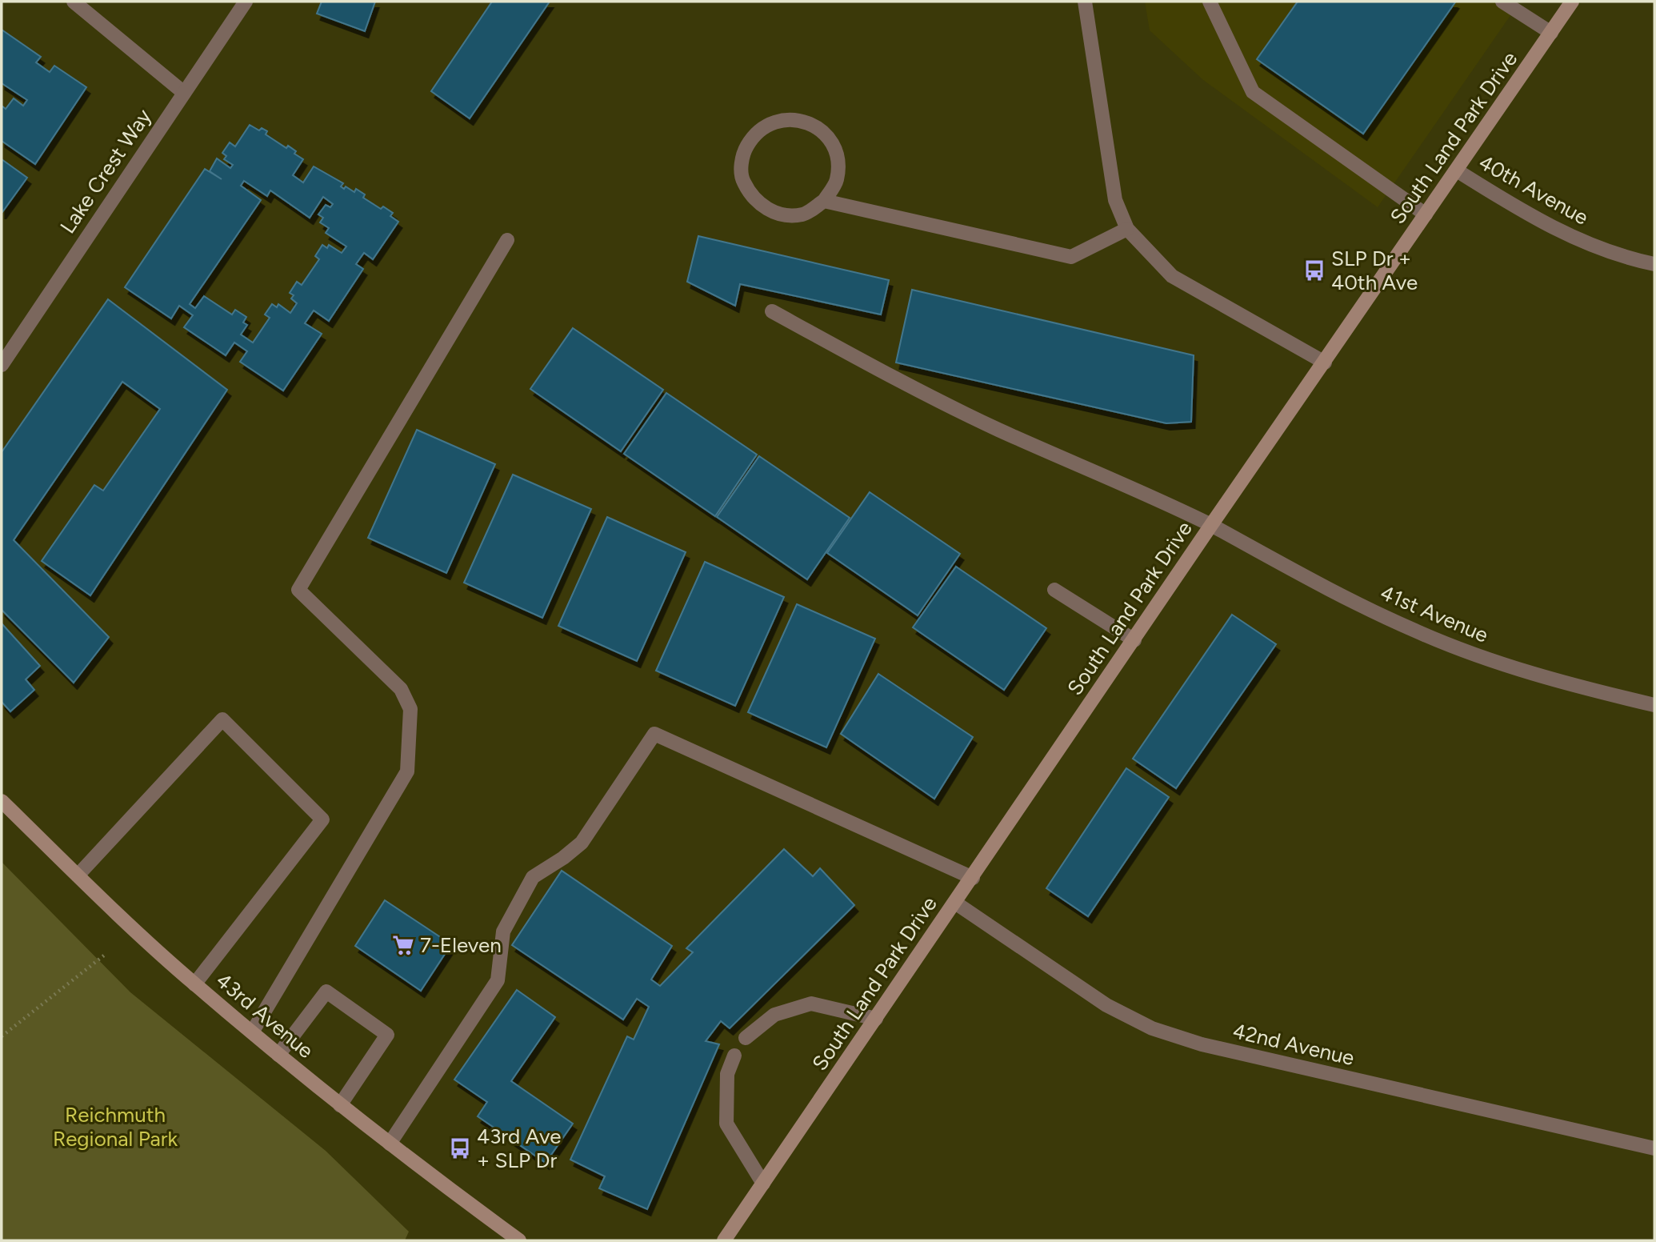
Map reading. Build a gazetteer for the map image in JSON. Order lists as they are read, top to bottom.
{
  "streets": {
    "street": [
      "South Land Park Drive",
      "Lake Crest Way",
      "40th Avenue",
      "41st Avenue",
      "43rd Avenue",
      "42nd Avenue"
    ]
  },
  "crossings": [
    ["South Land Park Drive", "40th Avenue"],
    ["South Land Park Drive", "41st Avenue"],
    ["South Land Park Drive", "42nd Avenue"]
  ],
  "parks": ["Reichmuth Regional Park"],
  "places": {
    "bus stop": ["SLP Dr + 40th Ave", "43rd Ave + SLP Dr"],
    "supermarket": ["7-Eleven"]
  }
}
